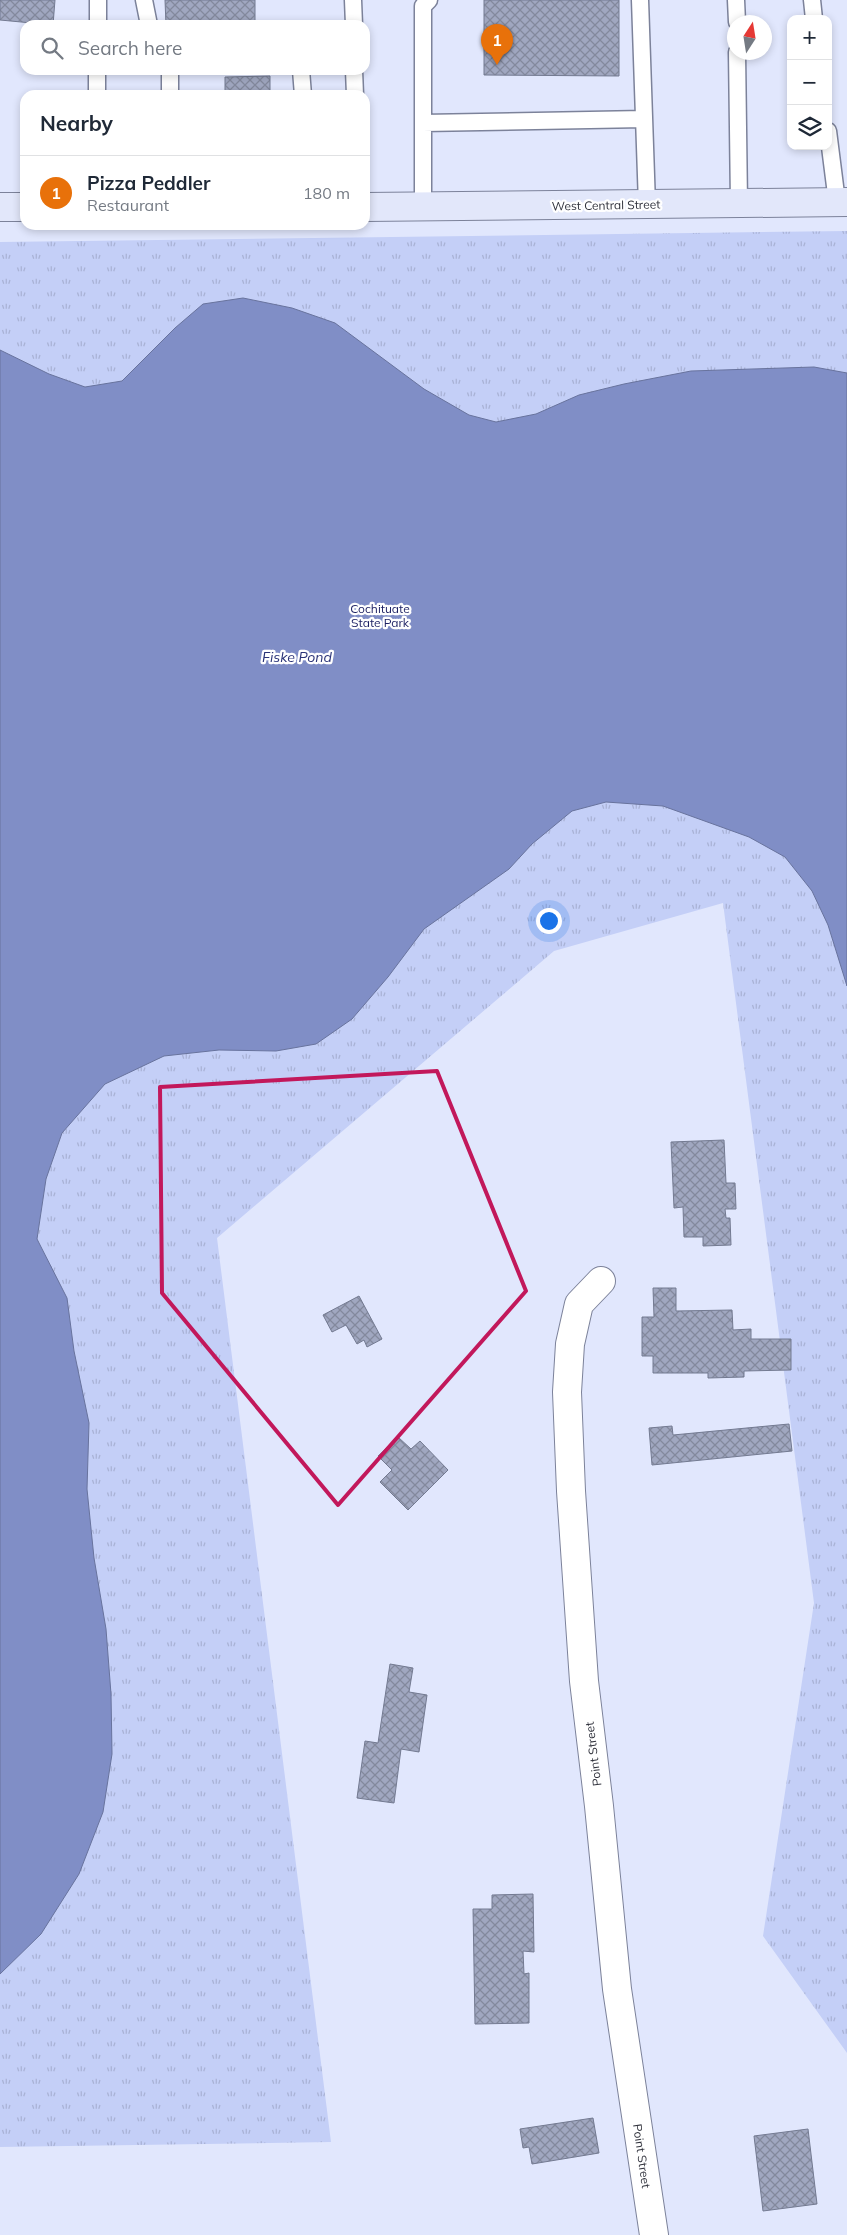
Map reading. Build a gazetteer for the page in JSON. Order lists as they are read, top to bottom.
{
  "streets": {
    "main road": ["West Central Street"],
    "street": ["Point Street"]
  },
  "water": ["Fiske Pond"],
  "parks": ["Cochituate State Park"],
  "north": "top",
  "page": {
    "map_buttons": ["+", "−"],
    "search": "Search here",
    "pins": "1",
    "heading": "Nearby",
    "list": [
      {
        "mark": "1",
        "name": "Pizza Peddler",
        "note": "Restaurant",
        "value": "180 m"
      }
    ]
  }
}
